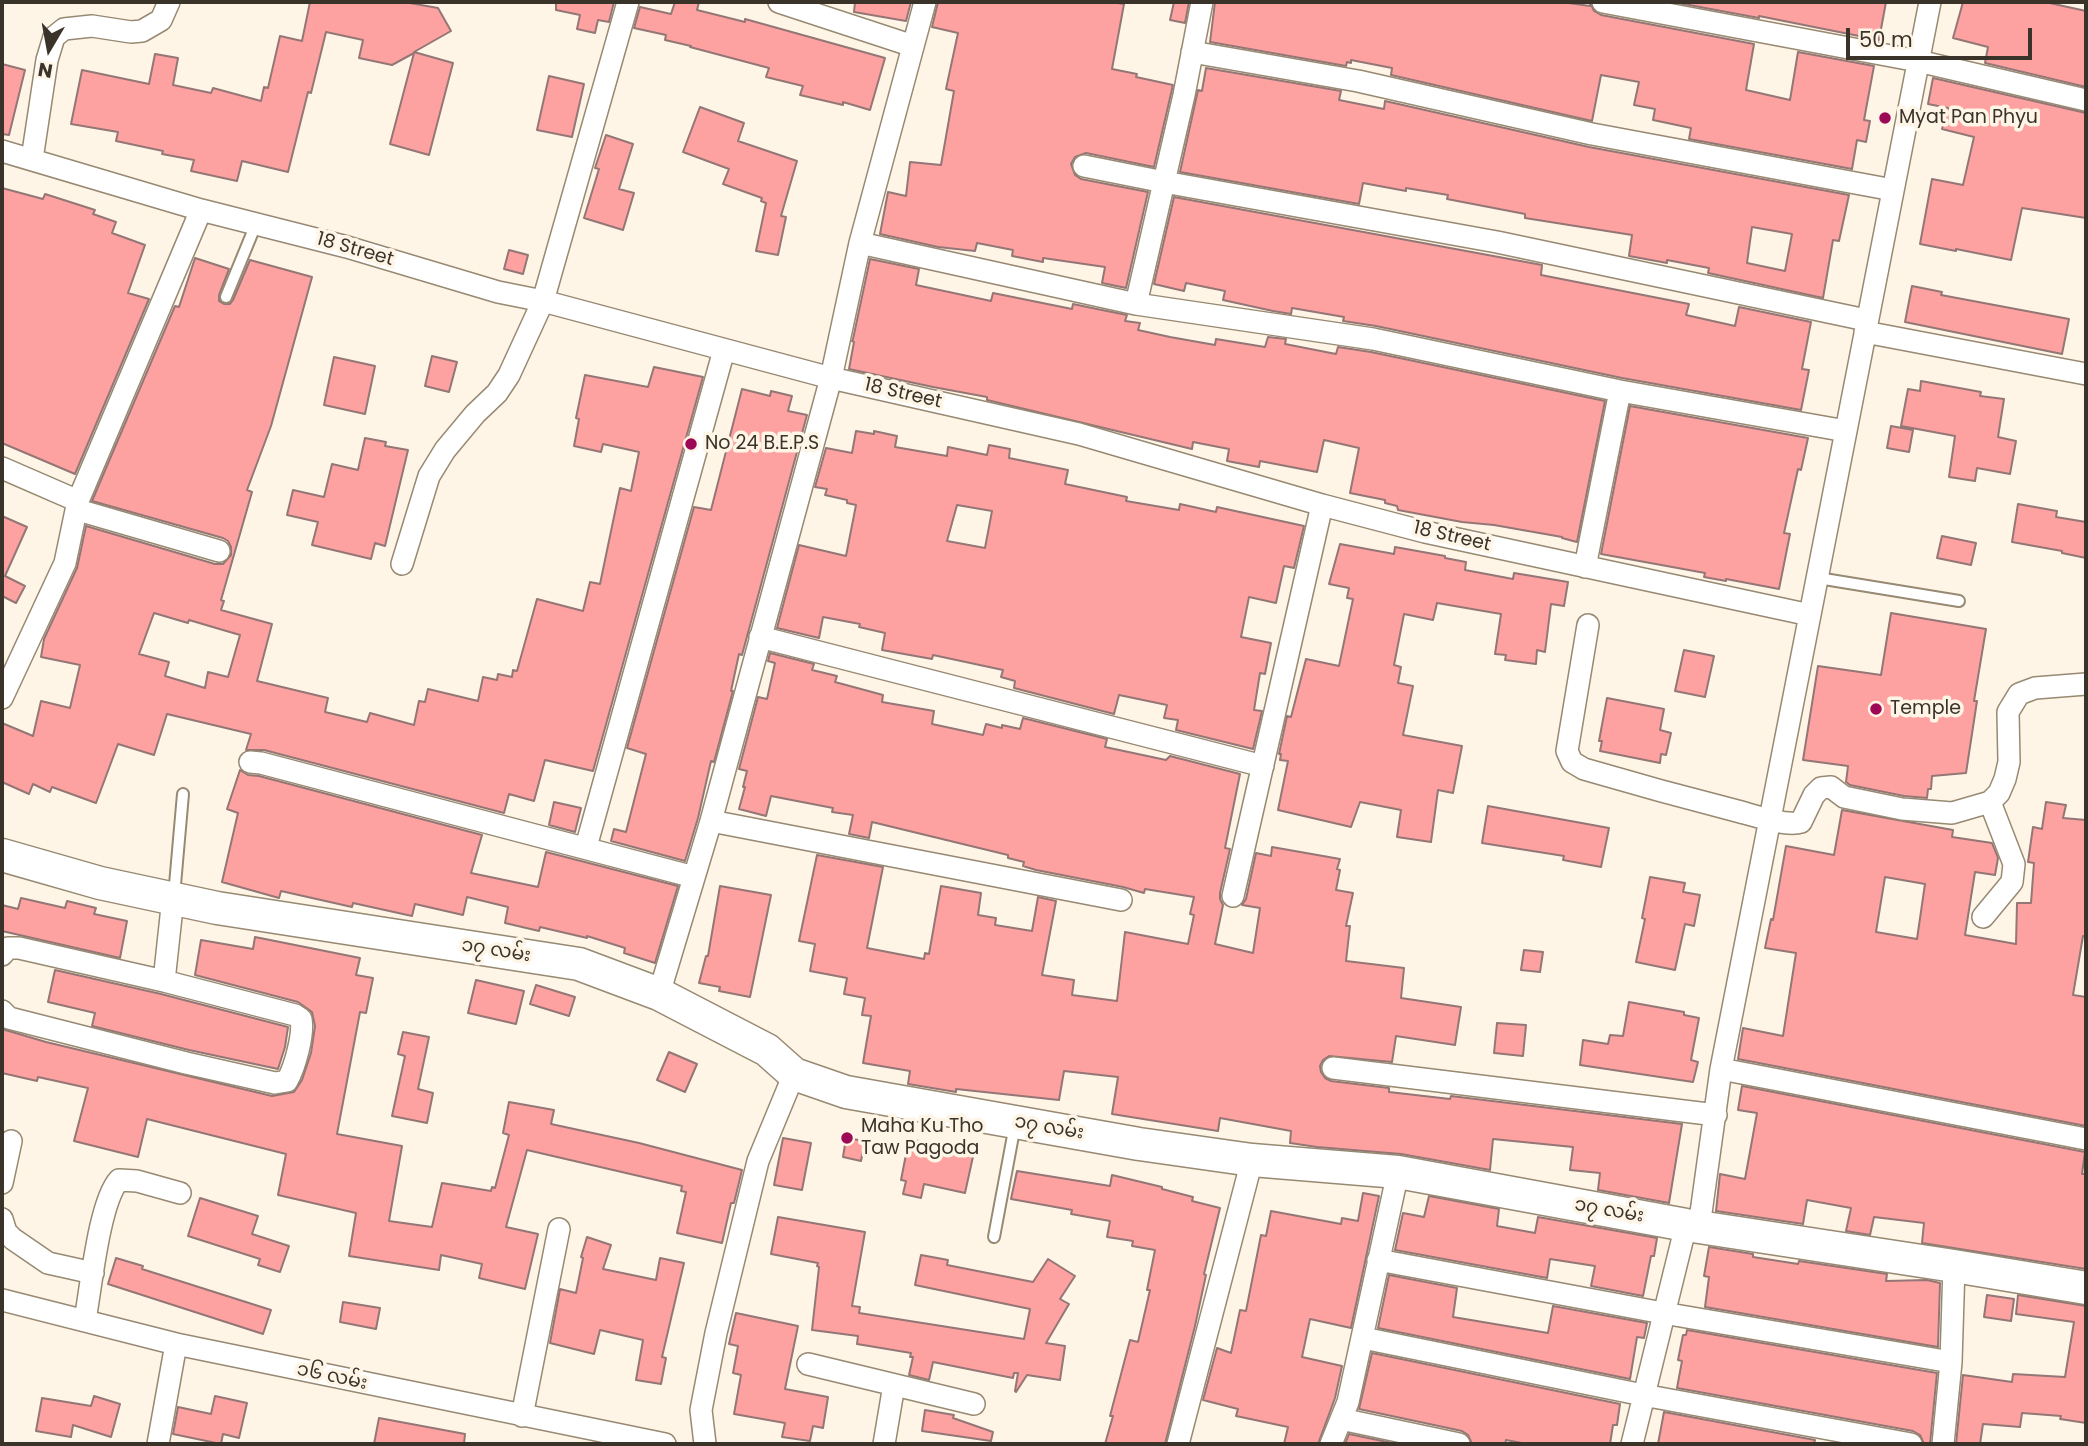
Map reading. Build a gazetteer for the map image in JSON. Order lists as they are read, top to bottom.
{
  "streets": {
    "street": ["18 Street", "၁၇ လမ်း", "၁၆ လမ်း"]
  },
  "places": [
    "Myat Pan Phyu",
    "No 24 B.E.P.S",
    "Temple",
    "Maha Ku Tho Taw Pagoda"
  ],
  "scale_bar": "50 m",
  "north": "bottom"
}
